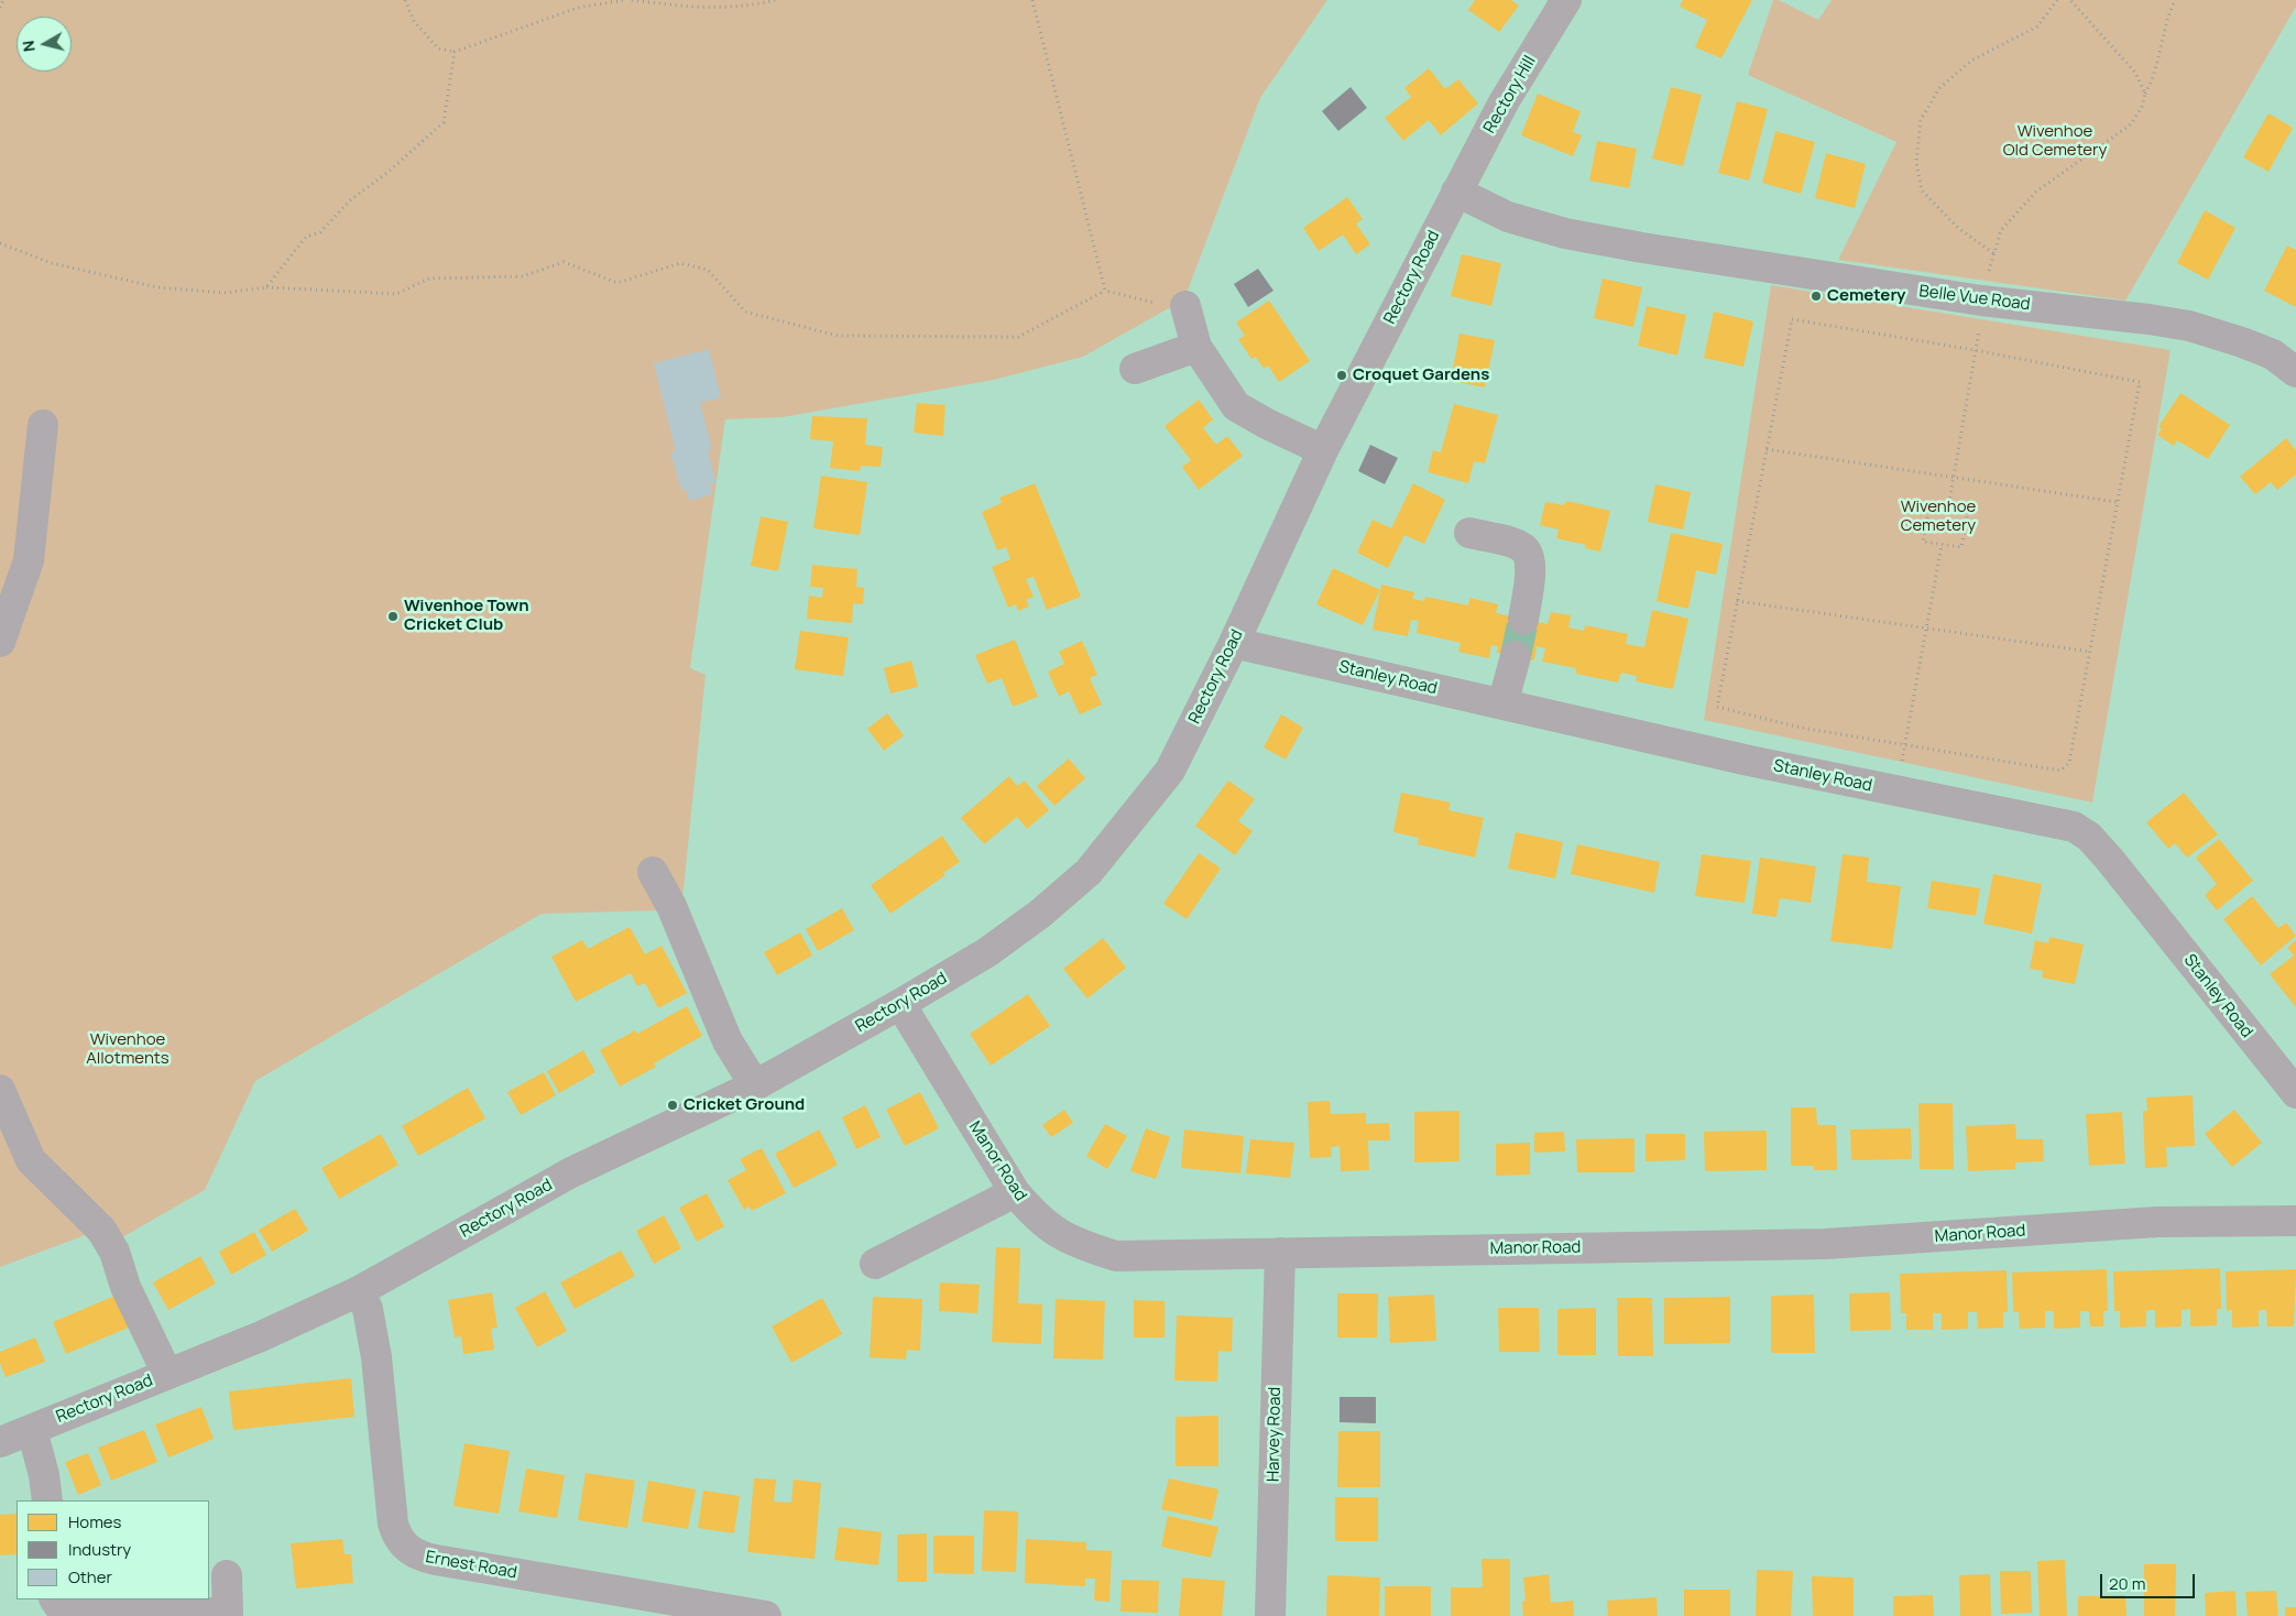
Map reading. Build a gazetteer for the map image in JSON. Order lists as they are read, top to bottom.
{
  "streets": {
    "street": [
      "Rectory Hill",
      "Rectory Road",
      "Belle Vue Road",
      "Stanley Road",
      "Manor Road",
      "Harvey Road",
      "Ernest Road"
    ]
  },
  "crossings": [
    ["Rectory Hill", "Rectory Road"],
    ["Rectory Hill", "Belle Vue Road"],
    ["Rectory Road", "Belle Vue Road"],
    ["Rectory Road", "Stanley Road"],
    ["Rectory Road", "Manor Road"],
    ["Rectory Road", "Ernest Road"],
    ["Manor Road", "Harvey Road"]
  ],
  "parks": ["Wivenhoe Old Cemetery", "Wivenhoe Cemetery", "Wivenhoe Allotments"],
  "places": [
    "Cemetery",
    "Croquet Gardens",
    "Wivenhoe Town Cricket Club",
    "Cricket Ground"
  ],
  "legend": ["Homes", "Industry", "Other"],
  "scale_bar": "20 m",
  "north": "left"
}
